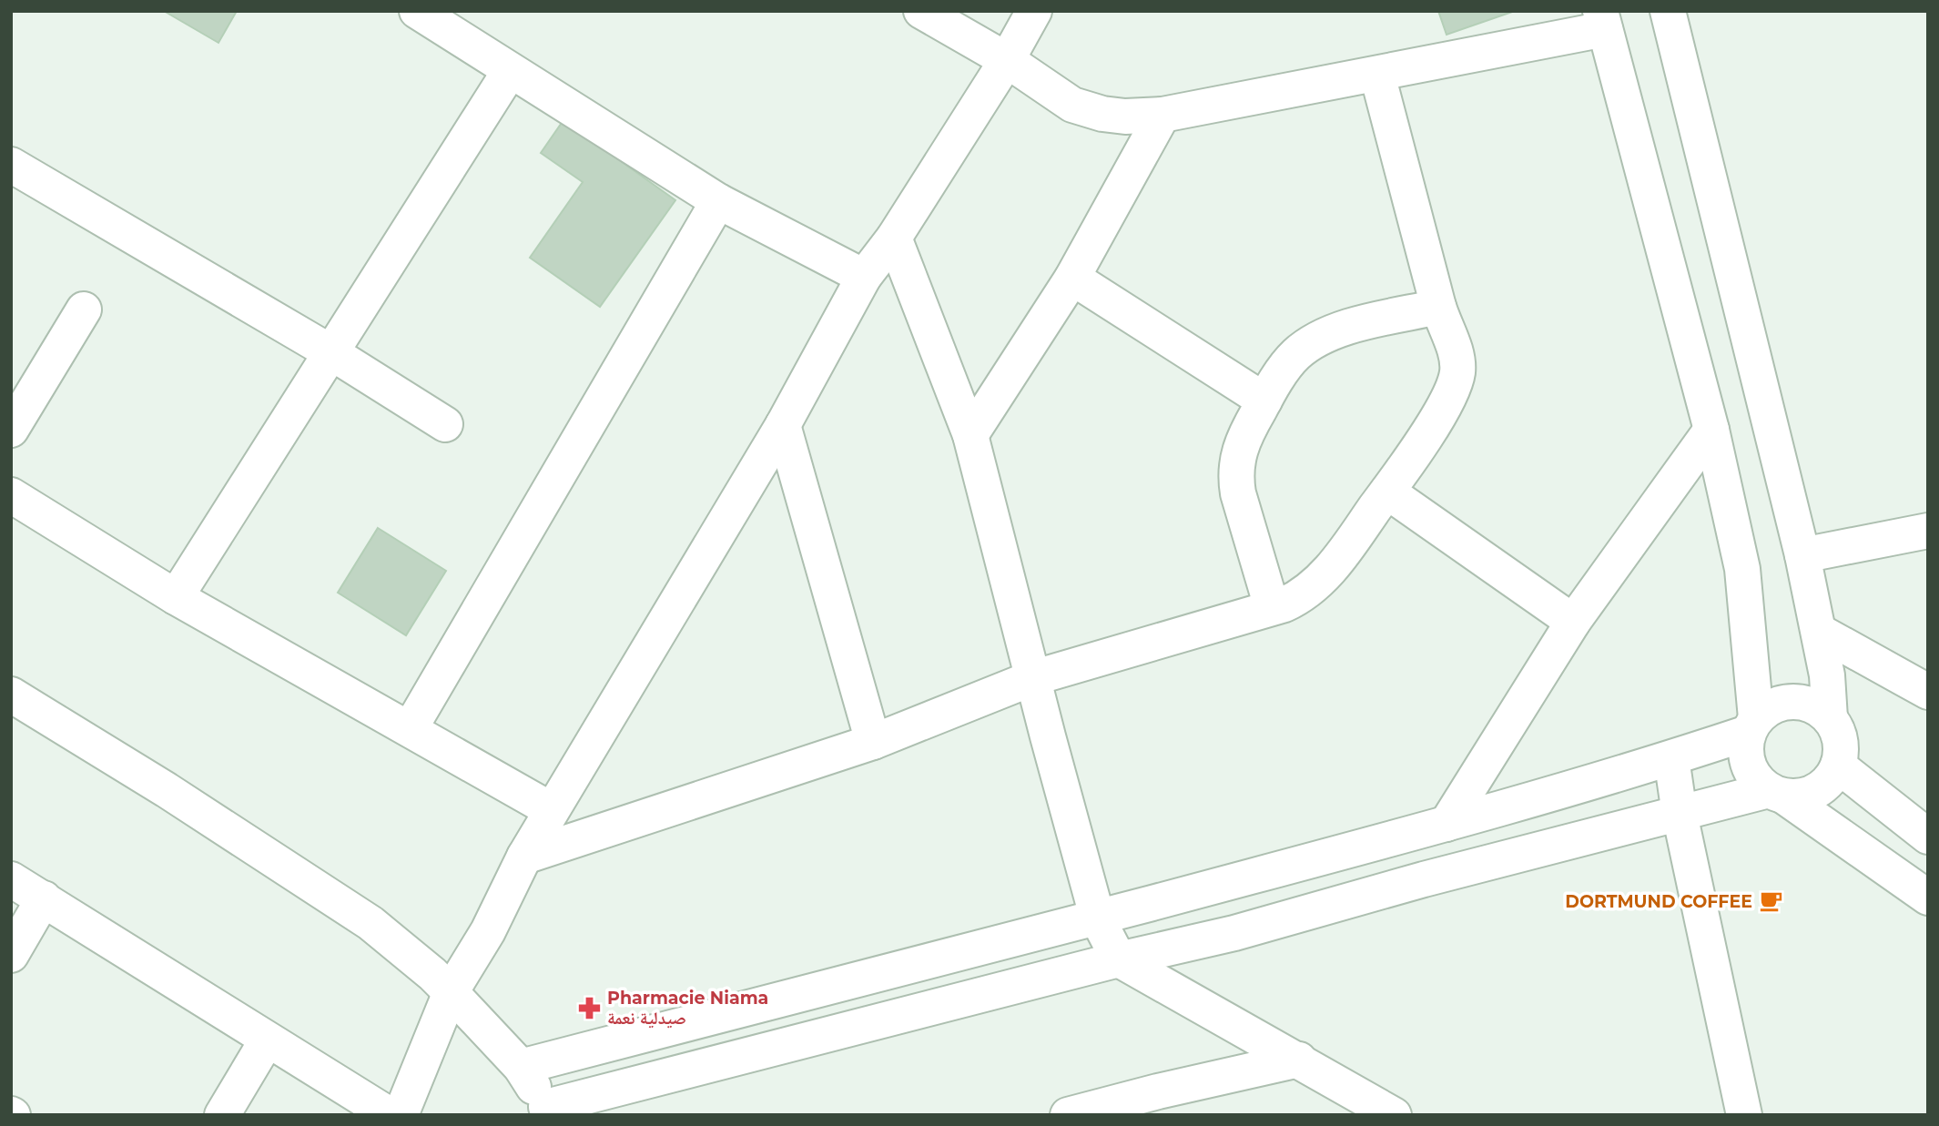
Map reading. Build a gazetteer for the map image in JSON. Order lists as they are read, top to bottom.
{
  "places": {
    "cafe": ["DORTMUND COFFEE"],
    "pharmacy": ["Pharmacie Niama صيدلية نعمة"]
  }
}
